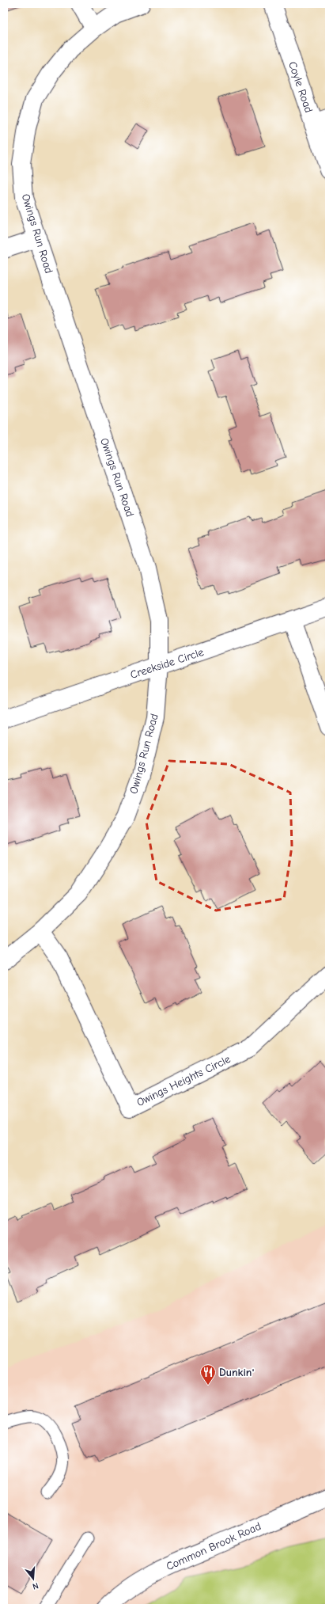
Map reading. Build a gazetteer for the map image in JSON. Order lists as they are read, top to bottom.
{
  "streets": {
    "street": [
      "Coyle Road",
      "Owings Run Road",
      "Creekside Circle",
      "Owings Heights Circle",
      "Common Brook Road"
    ]
  },
  "crossings": [
    ["Owings Run Road", "Creekside Circle"],
    ["Owings Run Road", "Owings Heights Circle"]
  ],
  "places": {
    "restaurant": ["Dunkin'"]
  },
  "north": "bottom"
}
